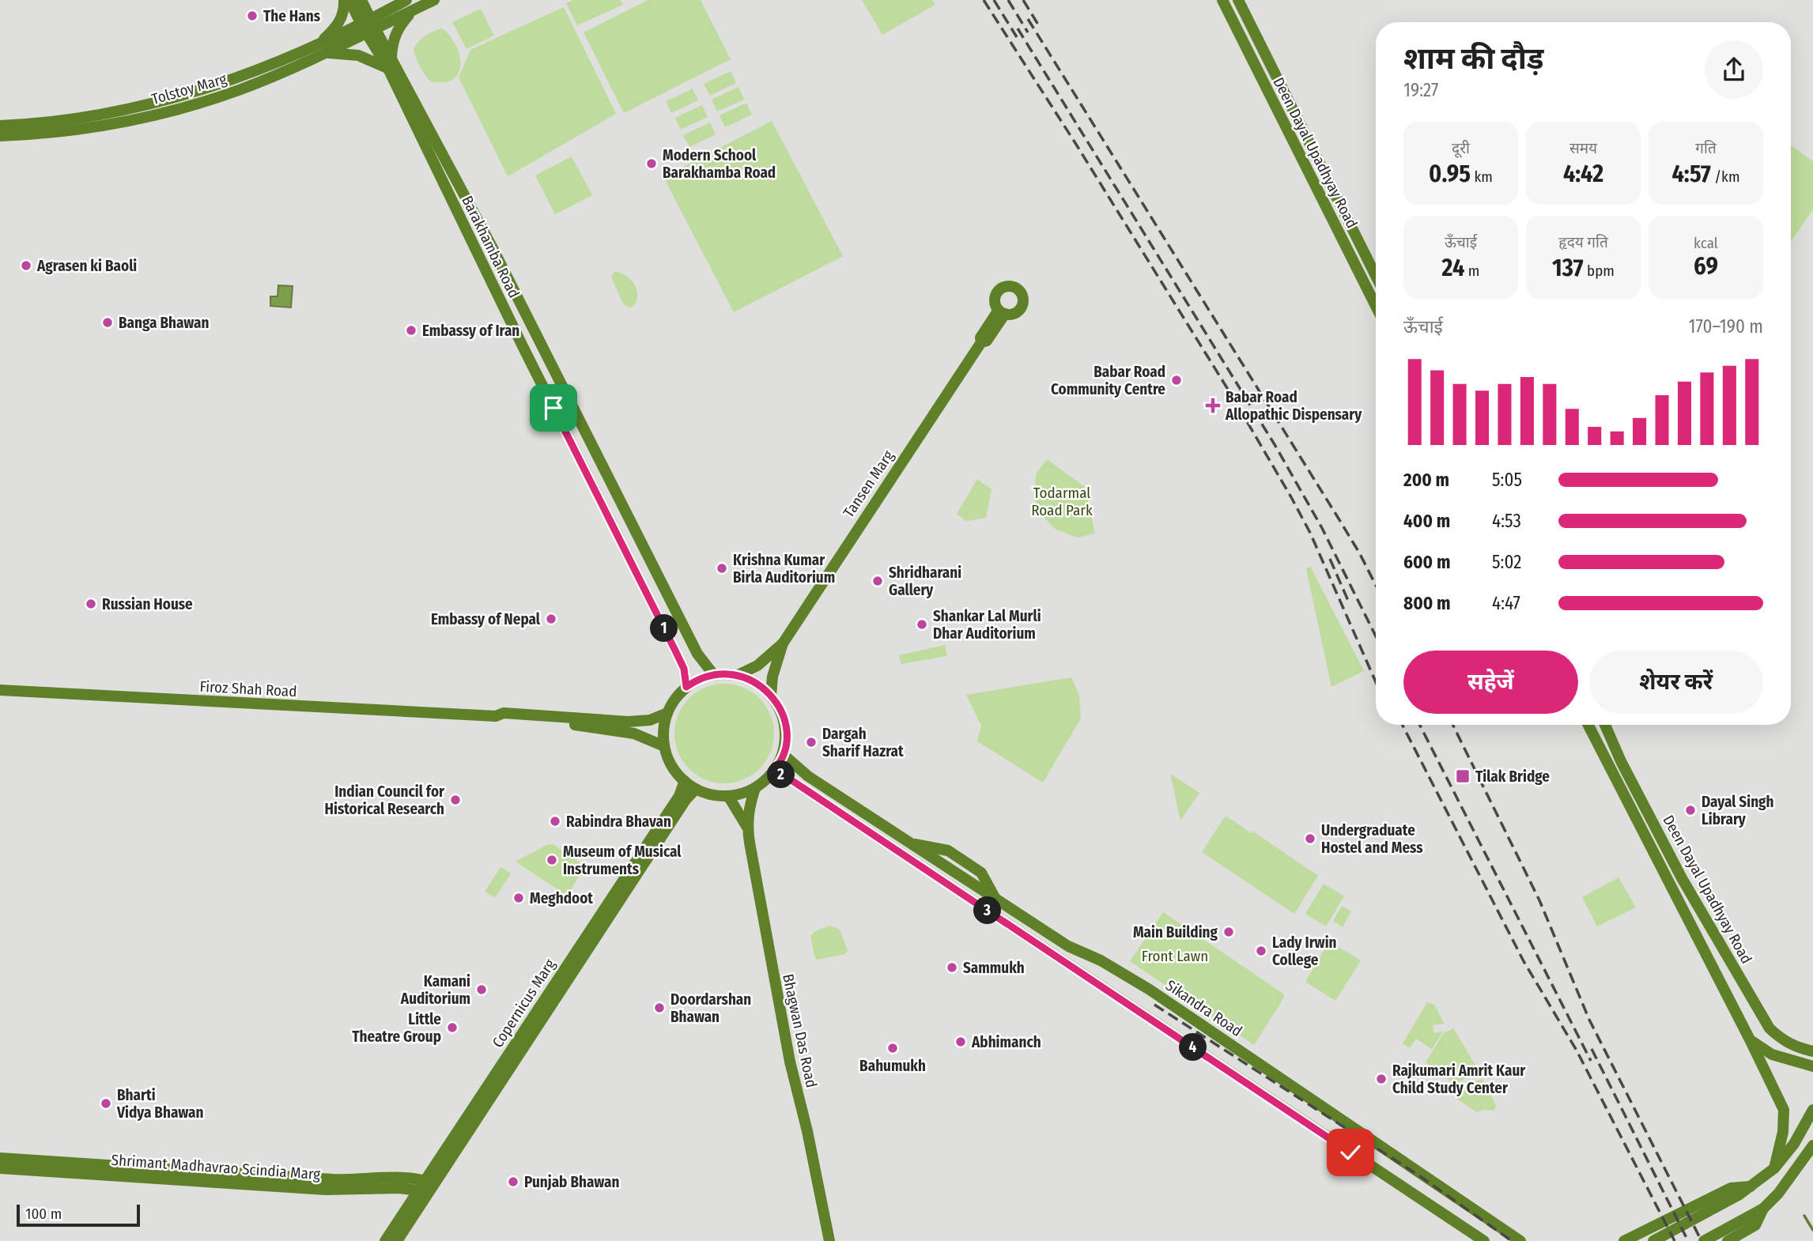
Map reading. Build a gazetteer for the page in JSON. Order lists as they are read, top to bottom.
{
  "streets": {
    "main road": [
      "Tolstoy Marg",
      "Deen Dayal Upadhyay Road",
      "Barakhamba Road",
      "Tansen Marg",
      "Firoz Shah Road",
      "Copernicus Marg",
      "Sikandra Road",
      "Bhagwan Das Road",
      "Shrimant Madhavrao Scindia Marg"
    ]
  },
  "crossings": [
    ["Tolstoy Marg", "Barakhamba Road"],
    ["Barakhamba Road", "Tansen Marg"],
    ["Barakhamba Road", "Firoz Shah Road"],
    ["Barakhamba Road", "Copernicus Marg"],
    ["Barakhamba Road", "Sikandra Road"],
    ["Barakhamba Road", "Bhagwan Das Road"],
    ["Tansen Marg", "Firoz Shah Road"],
    ["Tansen Marg", "Copernicus Marg"],
    ["Tansen Marg", "Sikandra Road"],
    ["Tansen Marg", "Bhagwan Das Road"],
    ["Firoz Shah Road", "Copernicus Marg"],
    ["Firoz Shah Road", "Sikandra Road"],
    ["Firoz Shah Road", "Bhagwan Das Road"],
    ["Copernicus Marg", "Sikandra Road"],
    ["Copernicus Marg", "Bhagwan Das Road"],
    ["Copernicus Marg", "Shrimant Madhavrao Scindia Marg"],
    ["Sikandra Road", "Bhagwan Das Road"]
  ],
  "parks": ["Todarmal Road Park", "Front Lawn"],
  "places": {
    "other": [
      "The Hans",
      "Modern School Barakhamba Road",
      "Agrasen ki Baoli",
      "Banga Bhawan",
      "Embassy of Iran",
      "Babar Road Community Centre",
      "Krishna Kumar Birla Auditorium",
      "Shridharani Gallery",
      "Russian House",
      "Embassy of Nepal",
      "Shankar Lal Murli Dhar Auditorium",
      "Dargah Sharif Hazrat",
      "Indian Council for Historical Research",
      "Dayal Singh Library",
      "Rabindra Bhavan",
      "Undergraduate Hostel and Mess",
      "Museum of Musical Instruments",
      "Meghdoot",
      "Main Building",
      "Lady Irwin College",
      "Sammukh",
      "Kamani Auditorium",
      "Doordarshan Bhawan",
      "Little Theatre Group",
      "Abhimanch",
      "Bahumukh",
      "Rajkumari Amrit Kaur Child Study Center",
      "Bharti Vidya Bhawan",
      "Punjab Bhawan"
    ],
    "health": ["Babar Road Allopathic Dispensary"],
    "transit": ["Tilak Bridge"]
  },
  "scale_bar": "100 m",
  "page": {
    "heading": ["शाम की दौड़", "19:27"],
    "stats": [
      ["दूरी", "0.95 km"],
      ["समय", "4:42"],
      ["गति", "4:57 /km"],
      ["ऊँचाई", "24 m"],
      ["हृदय गति", "137 bpm"],
      ["kcal", "69"]
    ],
    "chart": ["ऊँचाई", "170–190 m"],
    "list": [
      {
        "name": "200 m",
        "note": "5:05"
      },
      {
        "name": "400 m",
        "note": "4:53"
      },
      {
        "name": "600 m",
        "note": "5:02"
      },
      {
        "name": "800 m",
        "note": "4:47"
      }
    ],
    "pins": [
      "1",
      "2",
      "3",
      "4"
    ],
    "buttons": ["सहेजें", "शेयर करें"],
    "scale": "100 m"
  }
}
